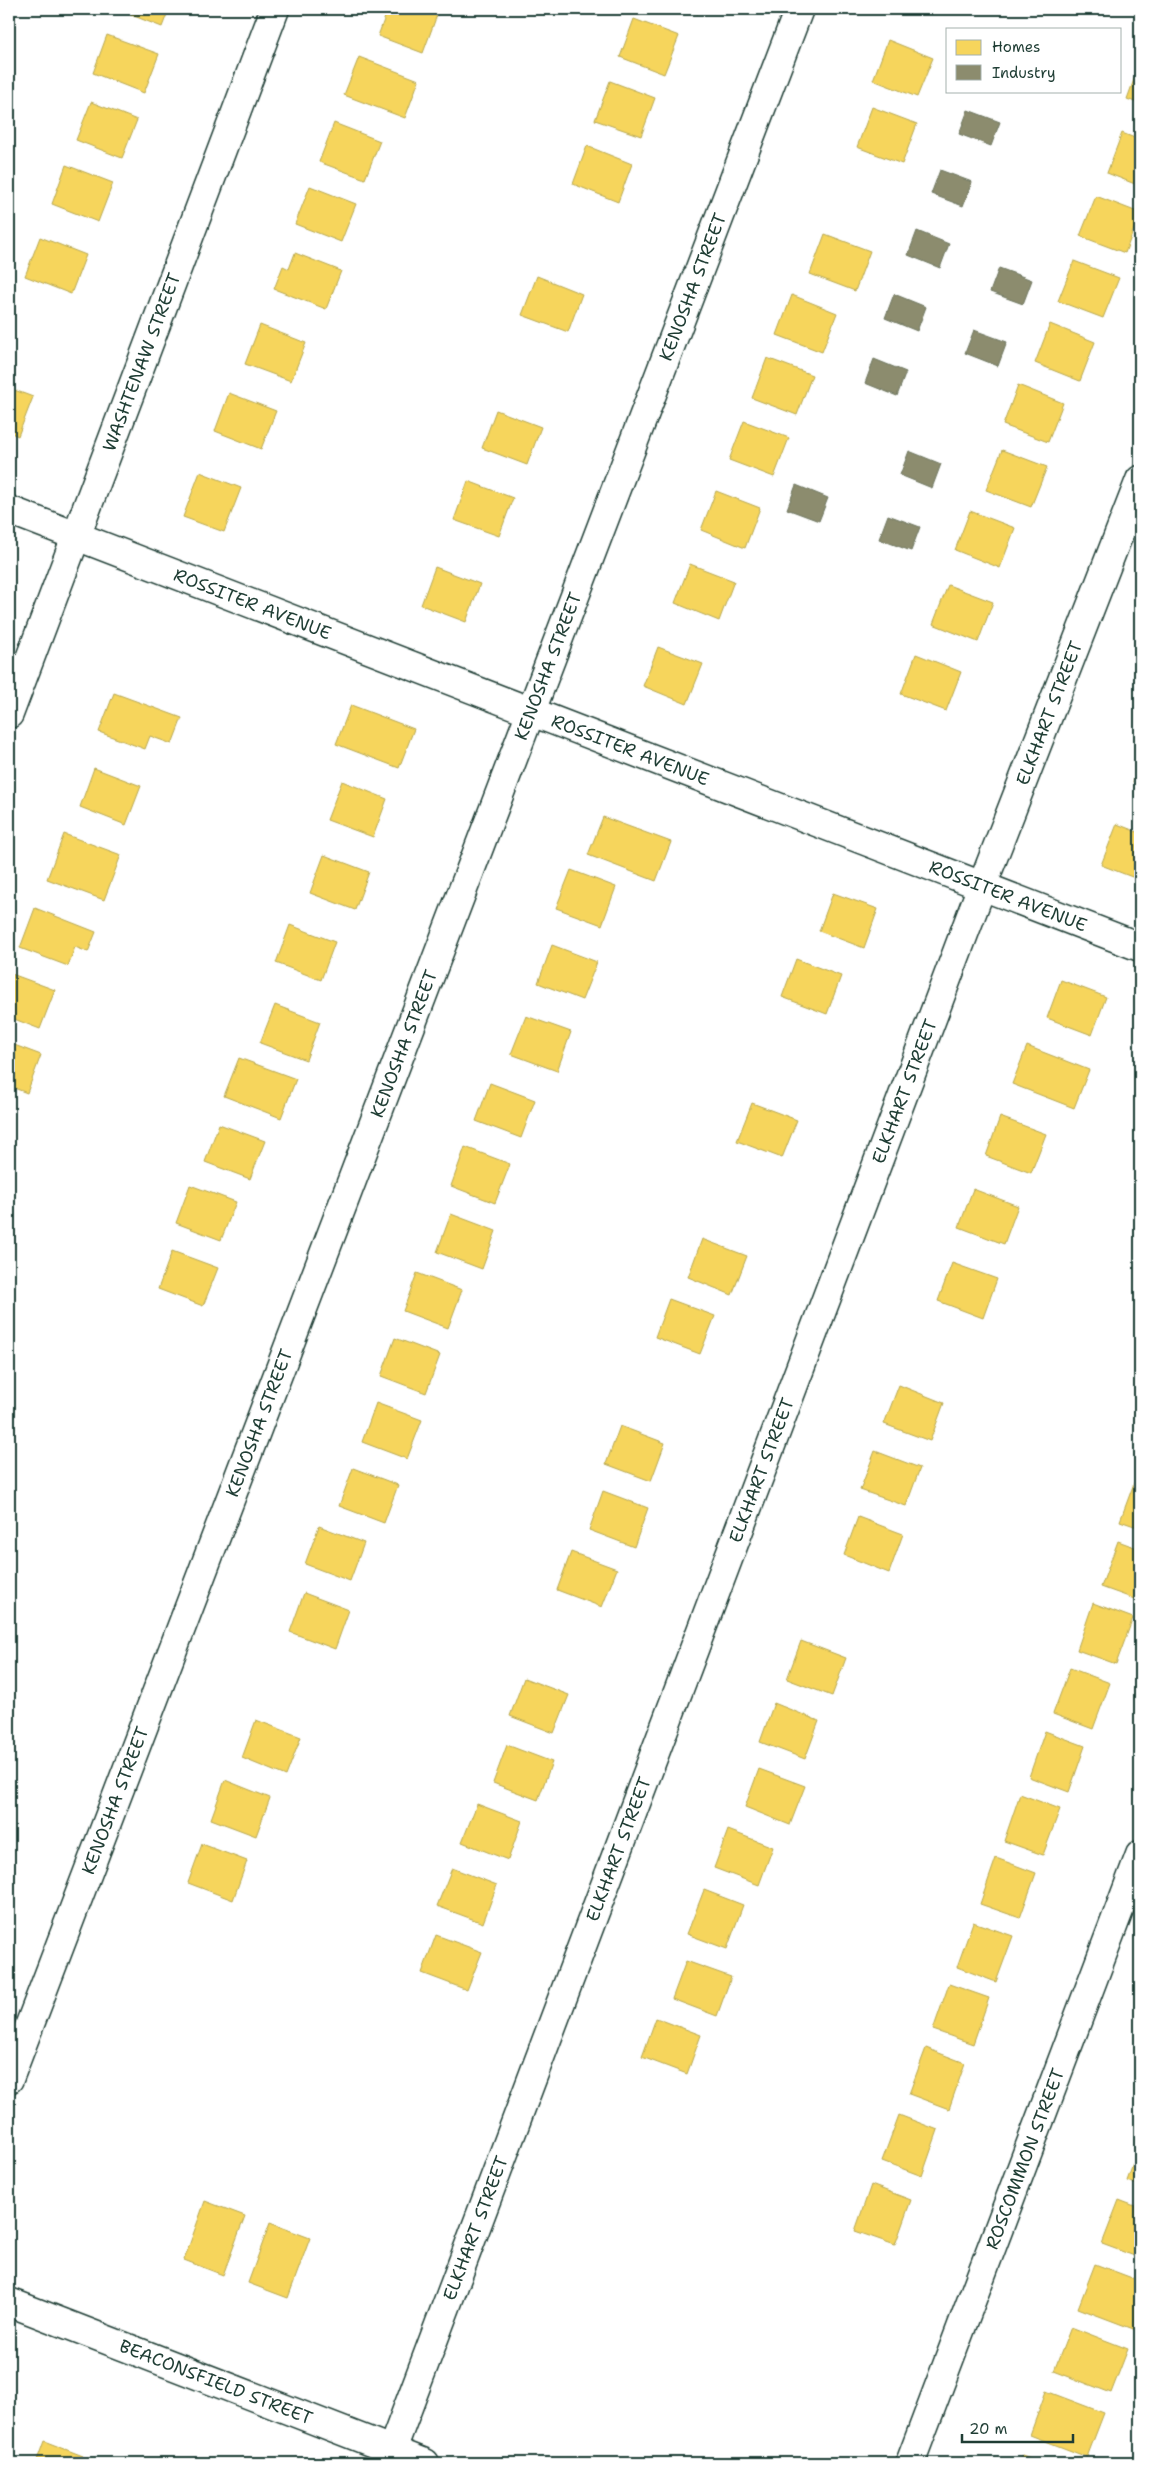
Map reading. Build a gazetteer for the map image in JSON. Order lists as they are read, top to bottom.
{
  "streets": {
    "street": [
      "KENOSHA STREET",
      "WASHTENAW STREET",
      "ROSSITER AVENUE",
      "ELKHART STREET",
      "ROSCOMMON STREET",
      "BEACONSFIELD STREET"
    ]
  },
  "crossings": [
    ["KENOSHA STREET", "ROSSITER AVENUE"],
    ["WASHTENAW STREET", "ROSSITER AVENUE"],
    ["ROSSITER AVENUE", "ELKHART STREET"],
    ["ELKHART STREET", "BEACONSFIELD STREET"]
  ],
  "legend": ["Homes", "Industry"],
  "scale_bar": "20 m"
}
